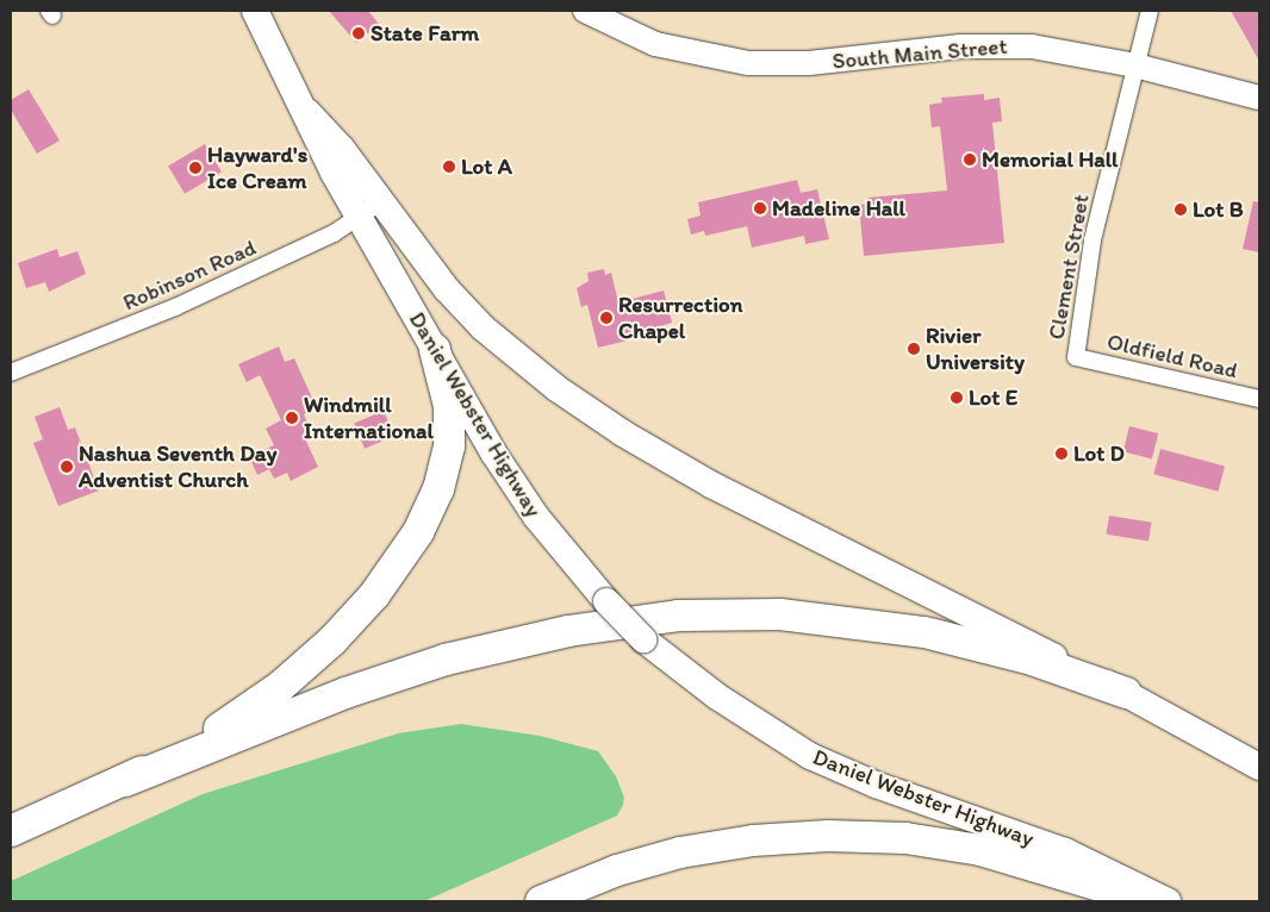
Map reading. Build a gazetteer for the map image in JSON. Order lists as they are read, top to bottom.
{
  "streets": {
    "main road": ["Daniel Webster Highway"],
    "street": [
      "South Main Street",
      "Clement Street",
      "Robinson Road",
      "Oldfield Road"
    ]
  },
  "crossings": [
    ["South Main Street", "Clement Street"],
    ["Clement Street", "Oldfield Road"],
    ["Robinson Road", "Daniel Webster Highway"]
  ],
  "places": [
    "State Farm",
    "Memorial Hall",
    "Lot A",
    "Hayward's Ice Cream",
    "Madeline Hall",
    "Lot B",
    "Resurrection Chapel",
    "Rivier University",
    "Lot E",
    "Windmill International",
    "Lot D",
    "Nashua Seventh Day Adventist Church"
  ]
}
